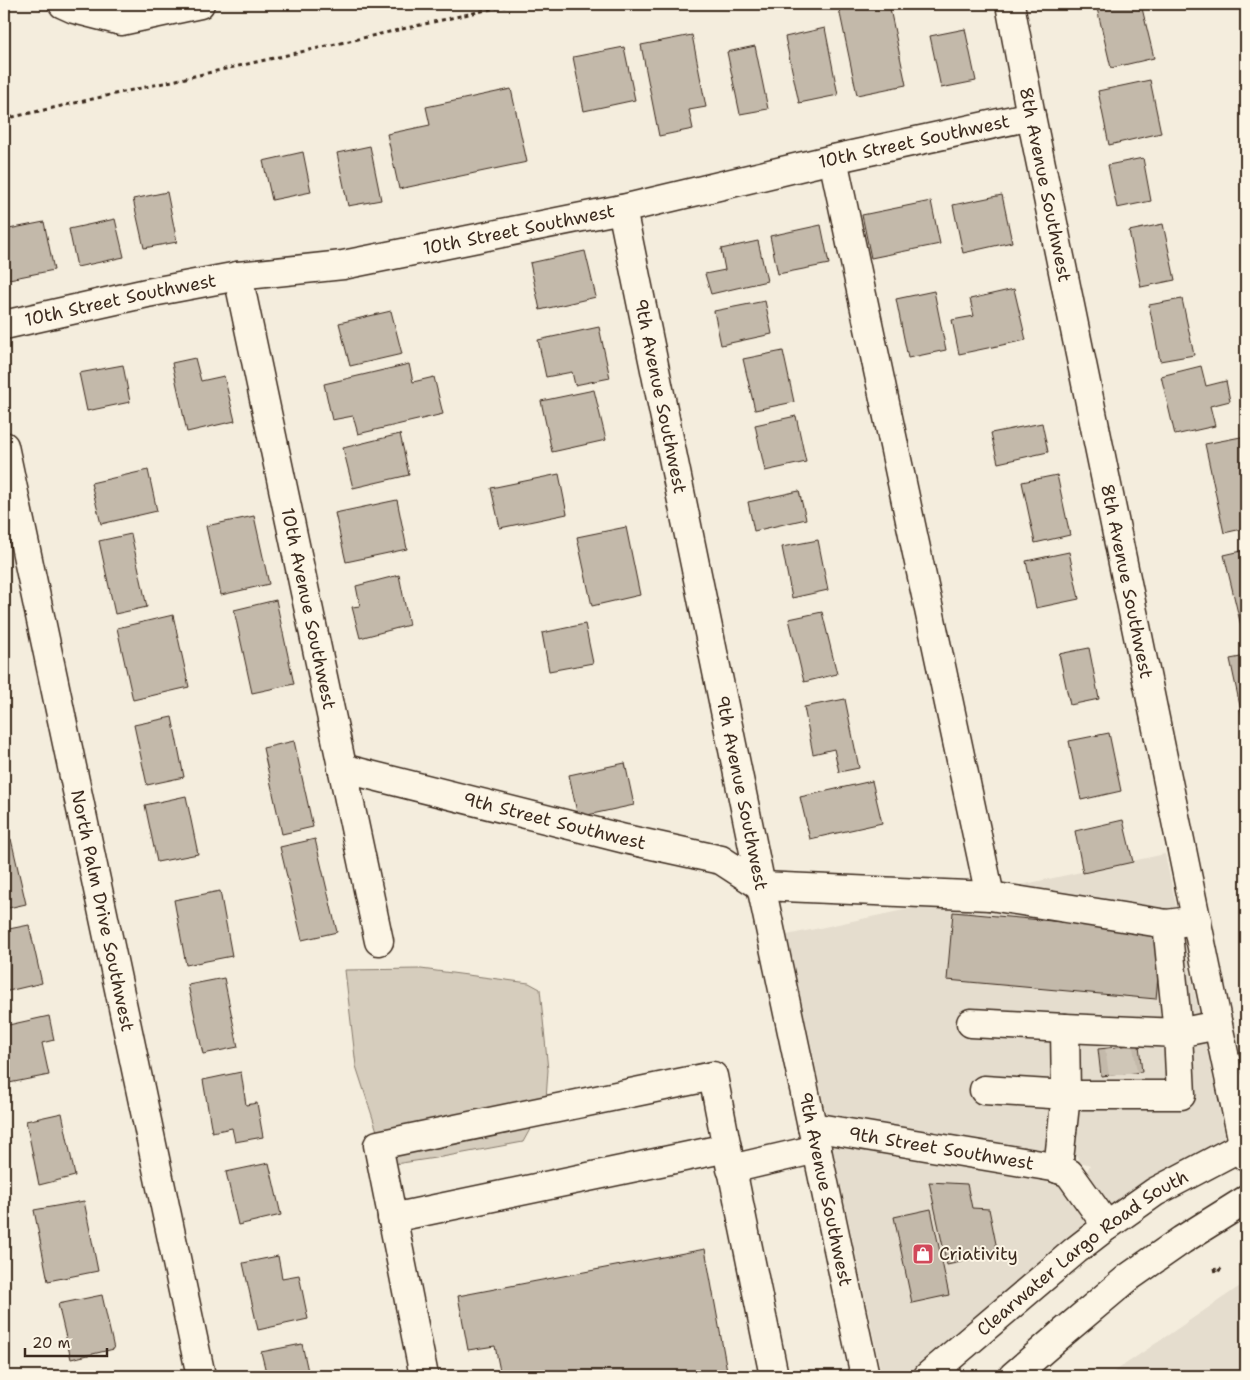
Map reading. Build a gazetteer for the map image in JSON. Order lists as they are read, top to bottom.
{
  "streets": {
    "street": [
      "10th Street Southwest",
      "8th Avenue Southwest",
      "9th Avenue Southwest",
      "10th Avenue Southwest",
      "9th Street Southwest",
      "North Palm Drive Southwest",
      "Clearwater Largo Road South"
    ]
  },
  "crossings": [
    ["10th Street Southwest", "8th Avenue Southwest"],
    ["10th Street Southwest", "9th Avenue Southwest"],
    ["10th Street Southwest", "10th Avenue Southwest"],
    ["8th Avenue Southwest", "Clearwater Largo Road South"],
    ["9th Avenue Southwest", "9th Street Southwest"],
    ["10th Avenue Southwest", "9th Street Southwest"]
  ],
  "places": {
    "shop": ["Criativity"]
  },
  "scale_bar": "20 m"
}
